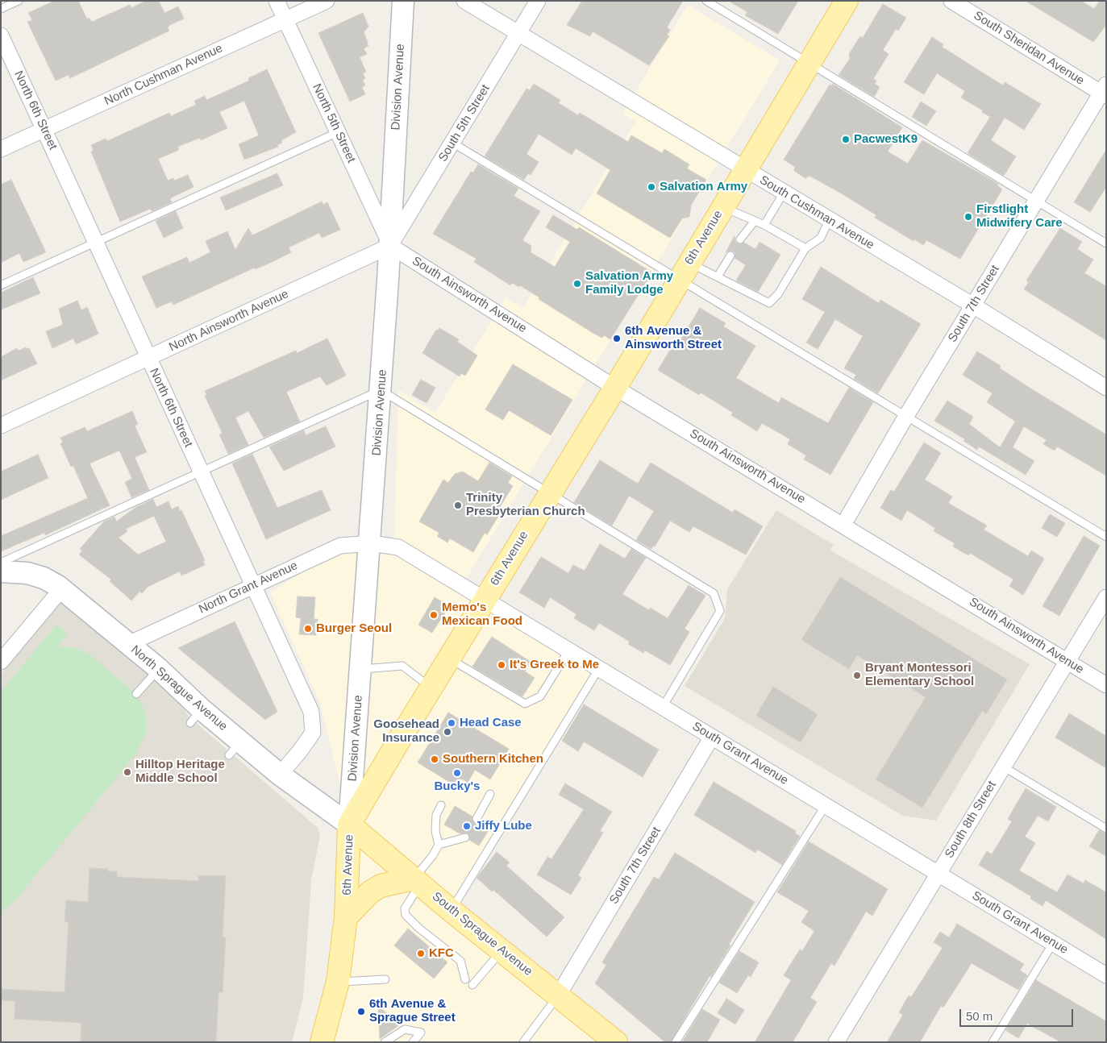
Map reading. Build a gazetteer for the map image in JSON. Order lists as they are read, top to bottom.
{
  "streets": {
    "main road": [
      "Division Avenue",
      "6th Avenue",
      "North Sprague Avenue",
      "South Sprague Avenue"
    ],
    "street": [
      "South Sheridan Avenue",
      "North Cushman Avenue",
      "North 6th Street",
      "North 5th Street",
      "South 5th Street",
      "South Cushman Avenue",
      "South Ainsworth Avenue",
      "South 7th Street",
      "North Ainsworth Avenue",
      "North Grant Avenue",
      "South Grant Avenue",
      "South 8th Street"
    ]
  },
  "crossings": [
    ["South Sheridan Avenue", "South 7th Street"],
    ["North Cushman Avenue", "North 6th Street"],
    ["North Cushman Avenue", "North 5th Street"],
    ["Division Avenue", "North 5th Street"],
    ["Division Avenue", "South 5th Street"],
    ["Division Avenue", "6th Avenue"],
    ["Division Avenue", "South Ainsworth Avenue"],
    ["Division Avenue", "North Ainsworth Avenue"],
    ["Division Avenue", "North Grant Avenue"],
    ["Division Avenue", "North Sprague Avenue"],
    ["Division Avenue", "South Grant Avenue"],
    ["Division Avenue", "South Sprague Avenue"],
    ["North 6th Street", "North Ainsworth Avenue"],
    ["North 6th Street", "North Grant Avenue"],
    ["North 6th Street", "North Sprague Avenue"],
    ["North 5th Street", "South 5th Street"],
    ["North 5th Street", "South Ainsworth Avenue"],
    ["North 5th Street", "North Ainsworth Avenue"],
    ["South 5th Street", "South Cushman Avenue"],
    ["South 5th Street", "South Ainsworth Avenue"],
    ["South 5th Street", "North Ainsworth Avenue"],
    ["South Cushman Avenue", "6th Avenue"],
    ["South Cushman Avenue", "South 7th Street"],
    ["6th Avenue", "South Ainsworth Avenue"],
    ["6th Avenue", "North Sprague Avenue"],
    ["6th Avenue", "South Grant Avenue"],
    ["6th Avenue", "South Sprague Avenue"],
    ["South Ainsworth Avenue", "South 7th Street"],
    ["South Ainsworth Avenue", "North Ainsworth Avenue"],
    ["South Ainsworth Avenue", "South 8th Street"],
    ["South 7th Street", "South Grant Avenue"],
    ["South 7th Street", "South Sprague Avenue"],
    ["North Grant Avenue", "North Sprague Avenue"],
    ["North Grant Avenue", "South Grant Avenue"],
    ["North Sprague Avenue", "South Sprague Avenue"],
    ["South Grant Avenue", "South 8th Street"]
  ],
  "places": [
    "PacwestK9",
    "Salvation Army",
    "Firstlight Midwifery Care",
    "Salvation Army Family Lodge",
    "6th Avenue & Ainsworth Street",
    "Trinity Presbyterian Church",
    "Memo's Mexican Food",
    "Burger Seoul",
    "It's Greek to Me",
    "Bryant Montessori Elementary School",
    "Head Case",
    "Goosehead Insurance",
    "Southern Kitchen",
    "Hilltop Heritage Middle School",
    "Bucky's",
    "Jiffy Lube",
    "KFC",
    "6th Avenue & Sprague Street"
  ],
  "scale_bar": "50 m"
}
